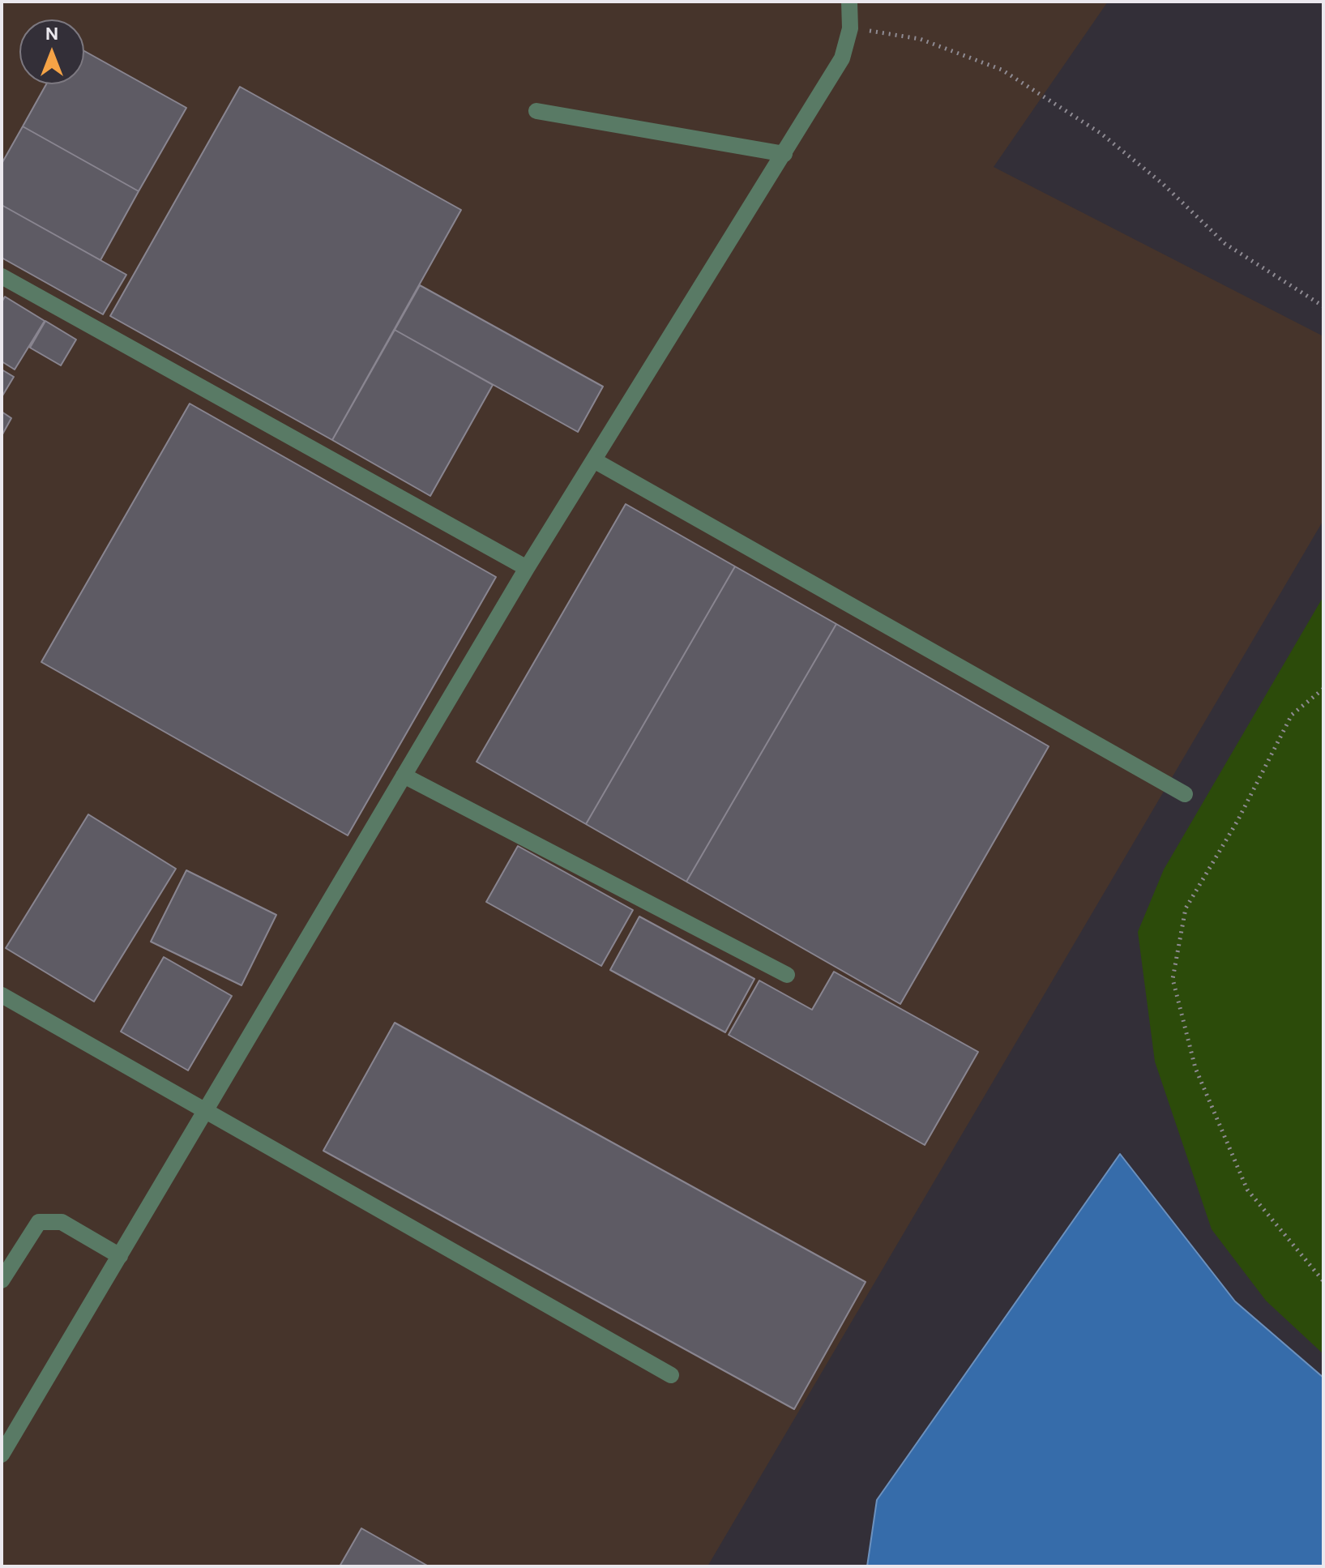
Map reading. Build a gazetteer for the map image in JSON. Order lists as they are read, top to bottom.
{
  "north": "top"
}
